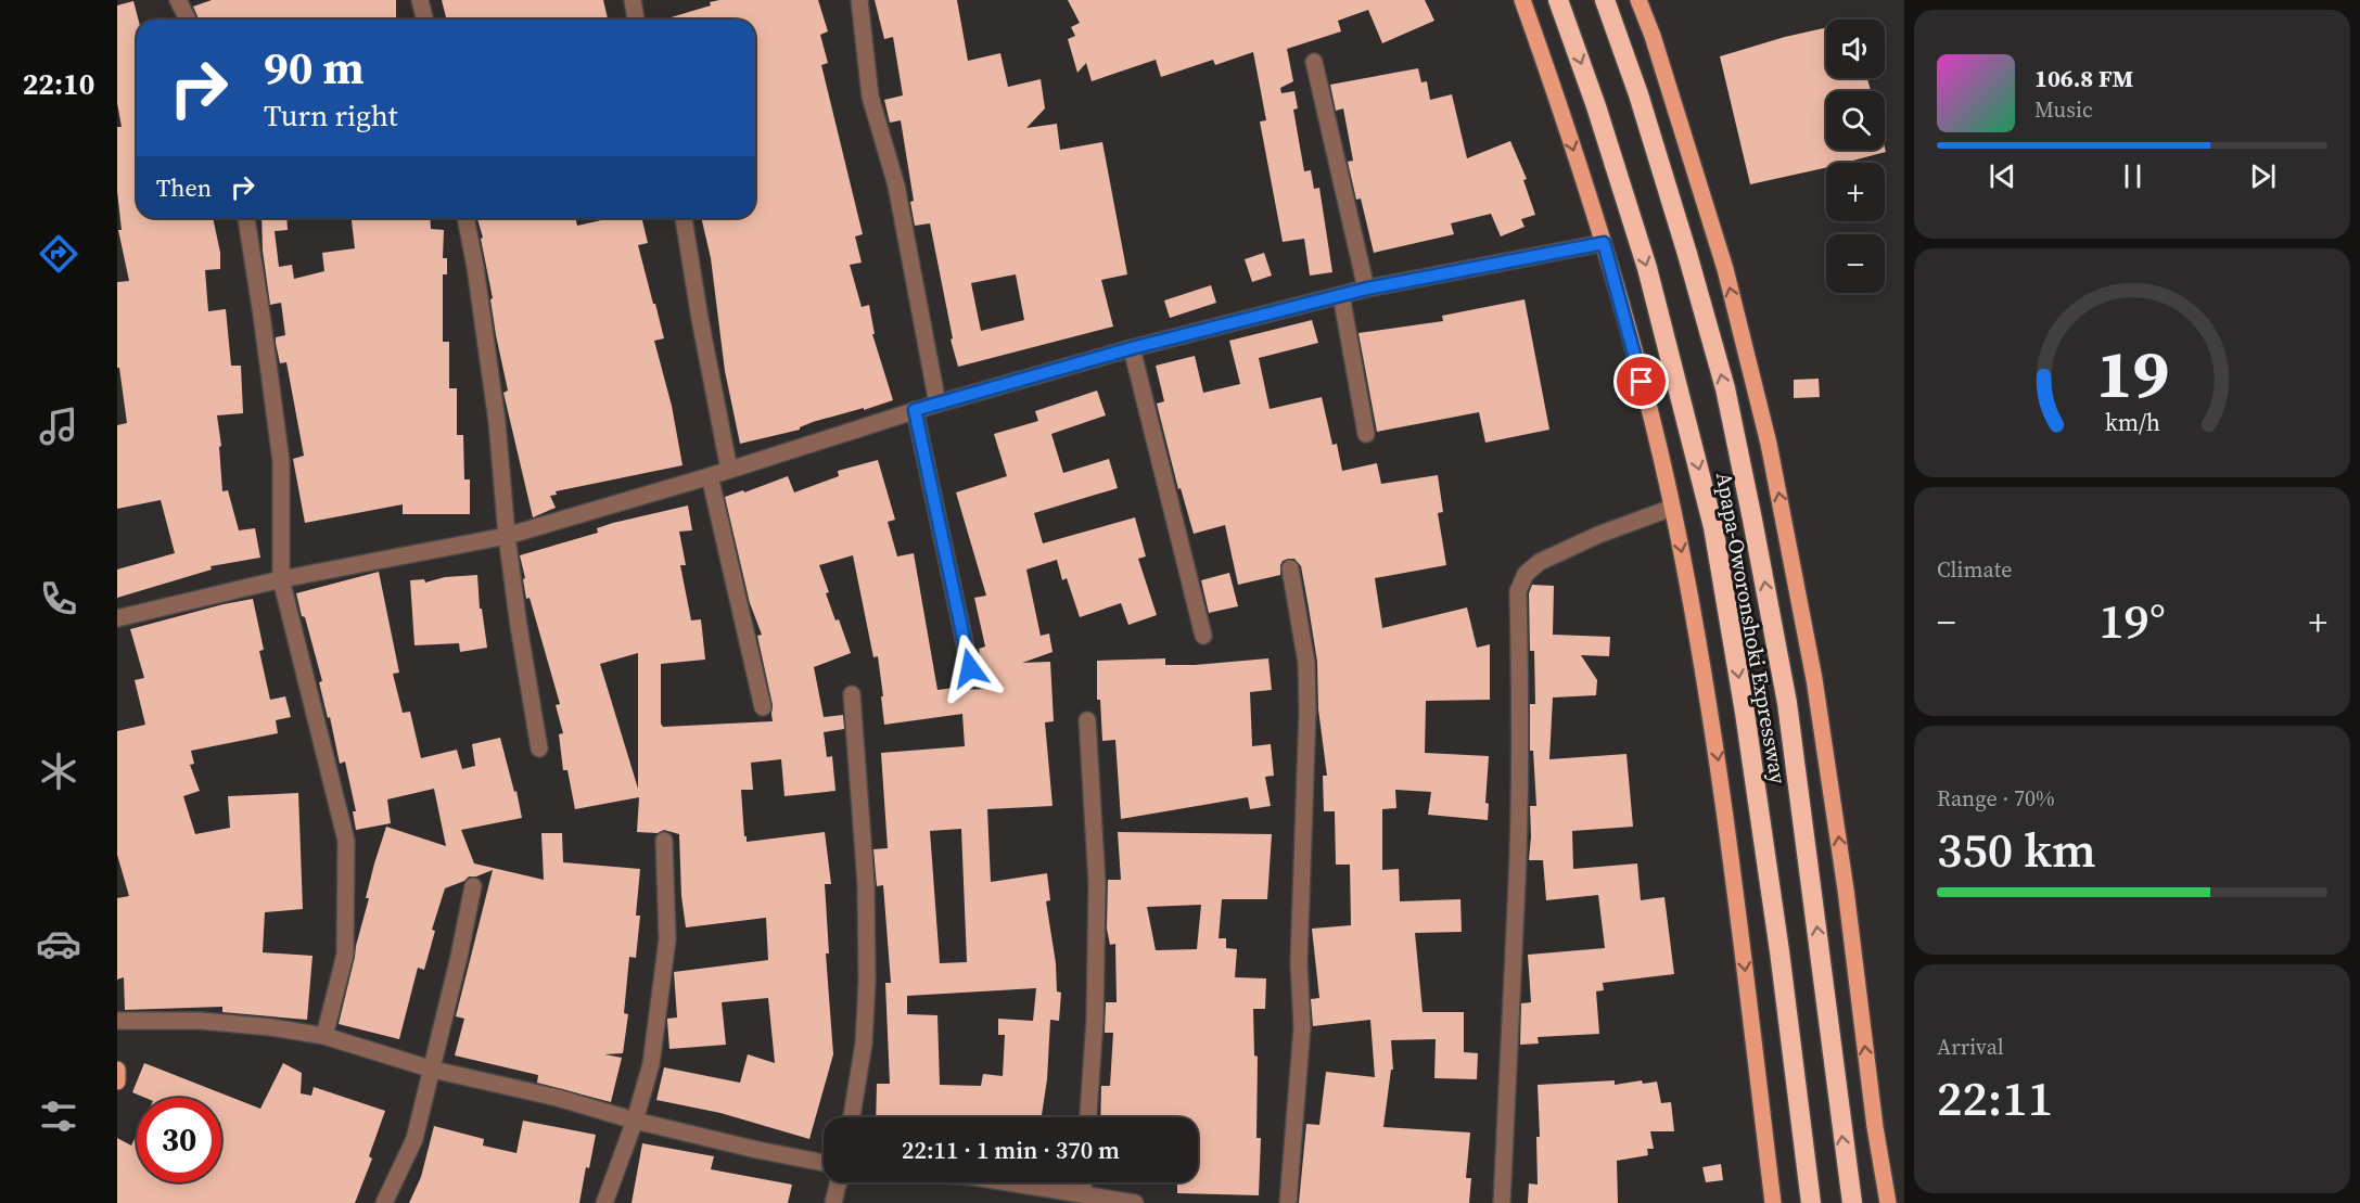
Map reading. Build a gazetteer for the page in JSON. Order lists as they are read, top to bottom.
{
  "streets": {
    "highway": ["Apapa-Oworonshoki Expressway"]
  },
  "page": {
    "tabs": "22:10",
    "map_buttons": ["+", "−"],
    "turn": ["90 m", "Turn right"],
    "song": ["106.8 FM", "Music"],
    "then": "Then",
    "tile": [
      "Climate",
      ["Range · 70%", "350 km"],
      ["Arrival", "22:11"]
    ],
    "heat": ["−", "19°", "+"],
    "limit": "30",
    "trip": "22:11 · 1 min · 370 m",
    "gauge": ["19", "km/h"]
  }
}
